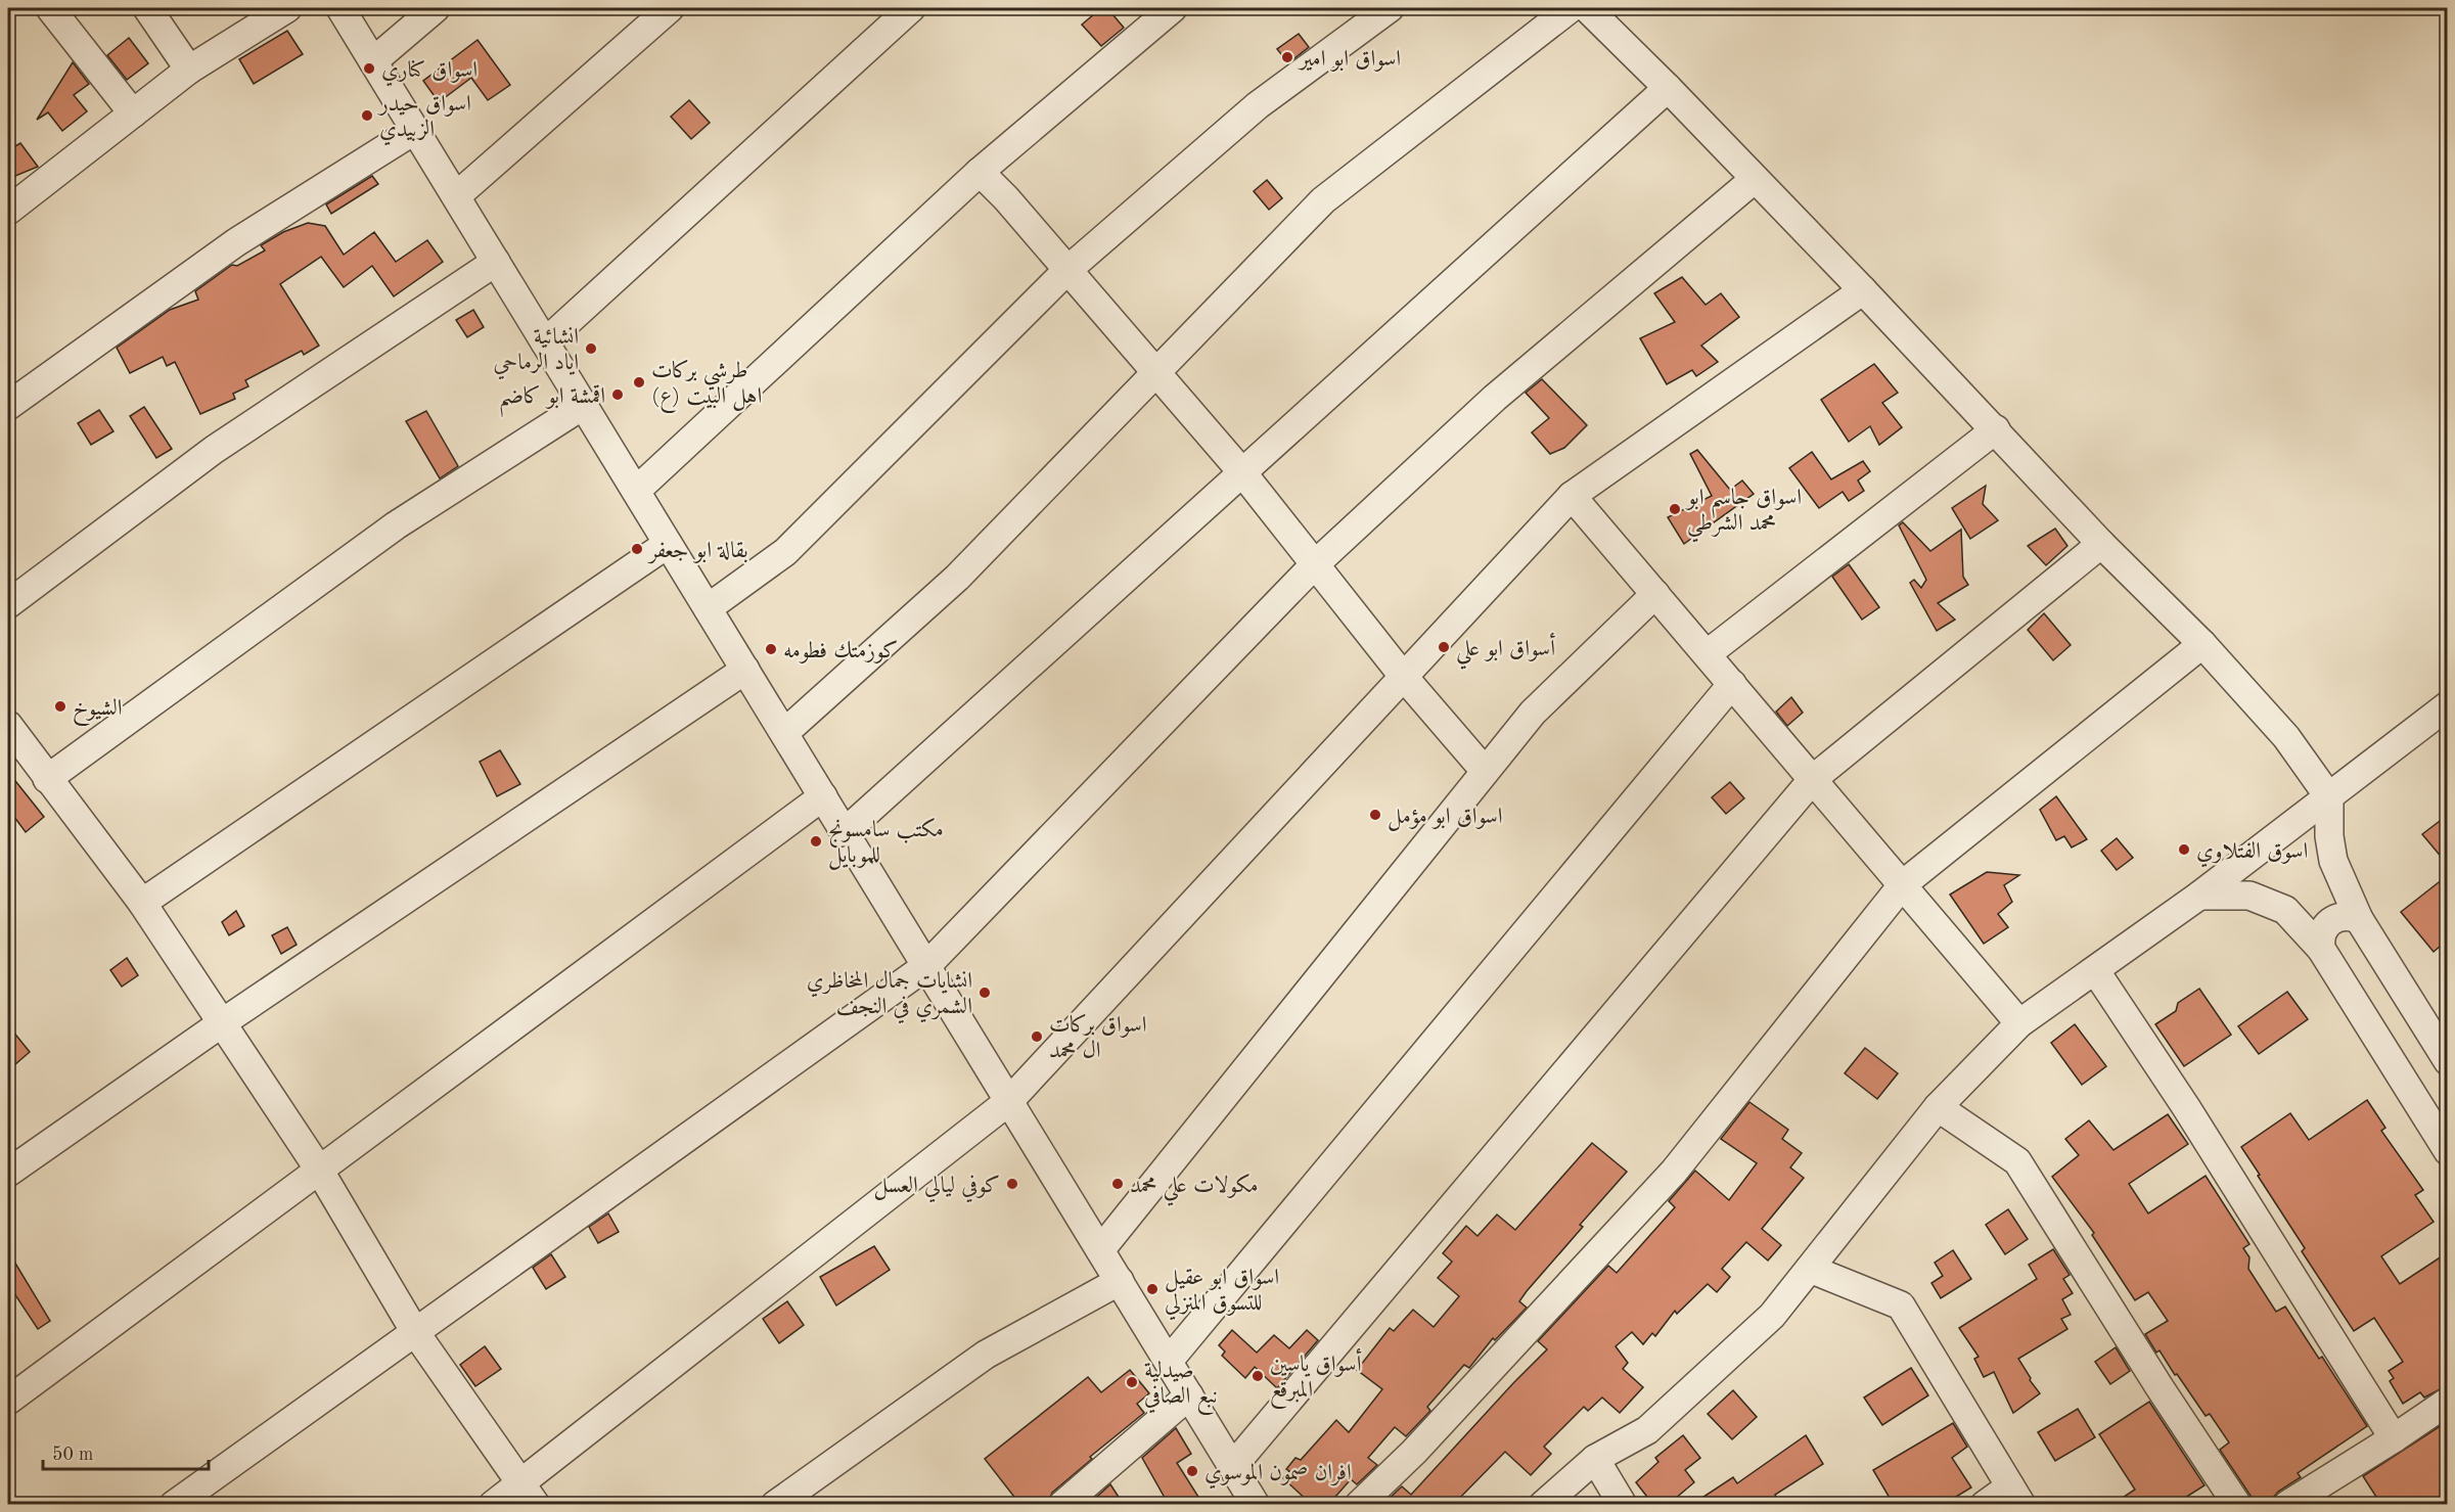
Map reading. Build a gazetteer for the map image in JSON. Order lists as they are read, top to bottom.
{
  "places": [
    "اسواق ابو امير",
    "اسواق كناري",
    "اسواق حيدر الزبيدي",
    "انشائية اياد الرماحي",
    "طرشي بركات اهل البيت (ع)",
    "اقمشة ابو كاضم",
    "اسواق جاسم ابو محمد الشرطي",
    "بقالة ابو جعفر",
    "أسواق ابو علي",
    "كوزمتك فطومه",
    "الشيوخ",
    "اسواق ابو مؤمل",
    "مكتب سامسونج للموبايل",
    "اسوق الفتلاوي",
    "انشايات جمال المخاظري الشمري في النجف",
    "اسواق بركات ال محمد",
    "كوفي ليالي العسل",
    "مكولات علي محمد",
    "اسواق ابو عقيل للتسوق المنزلي",
    "أسواق ياسين المبرقع",
    "صيدلية نبع الصافي",
    "افران صمون الموسوي"
  ],
  "scale_bar": "50 m"
}
